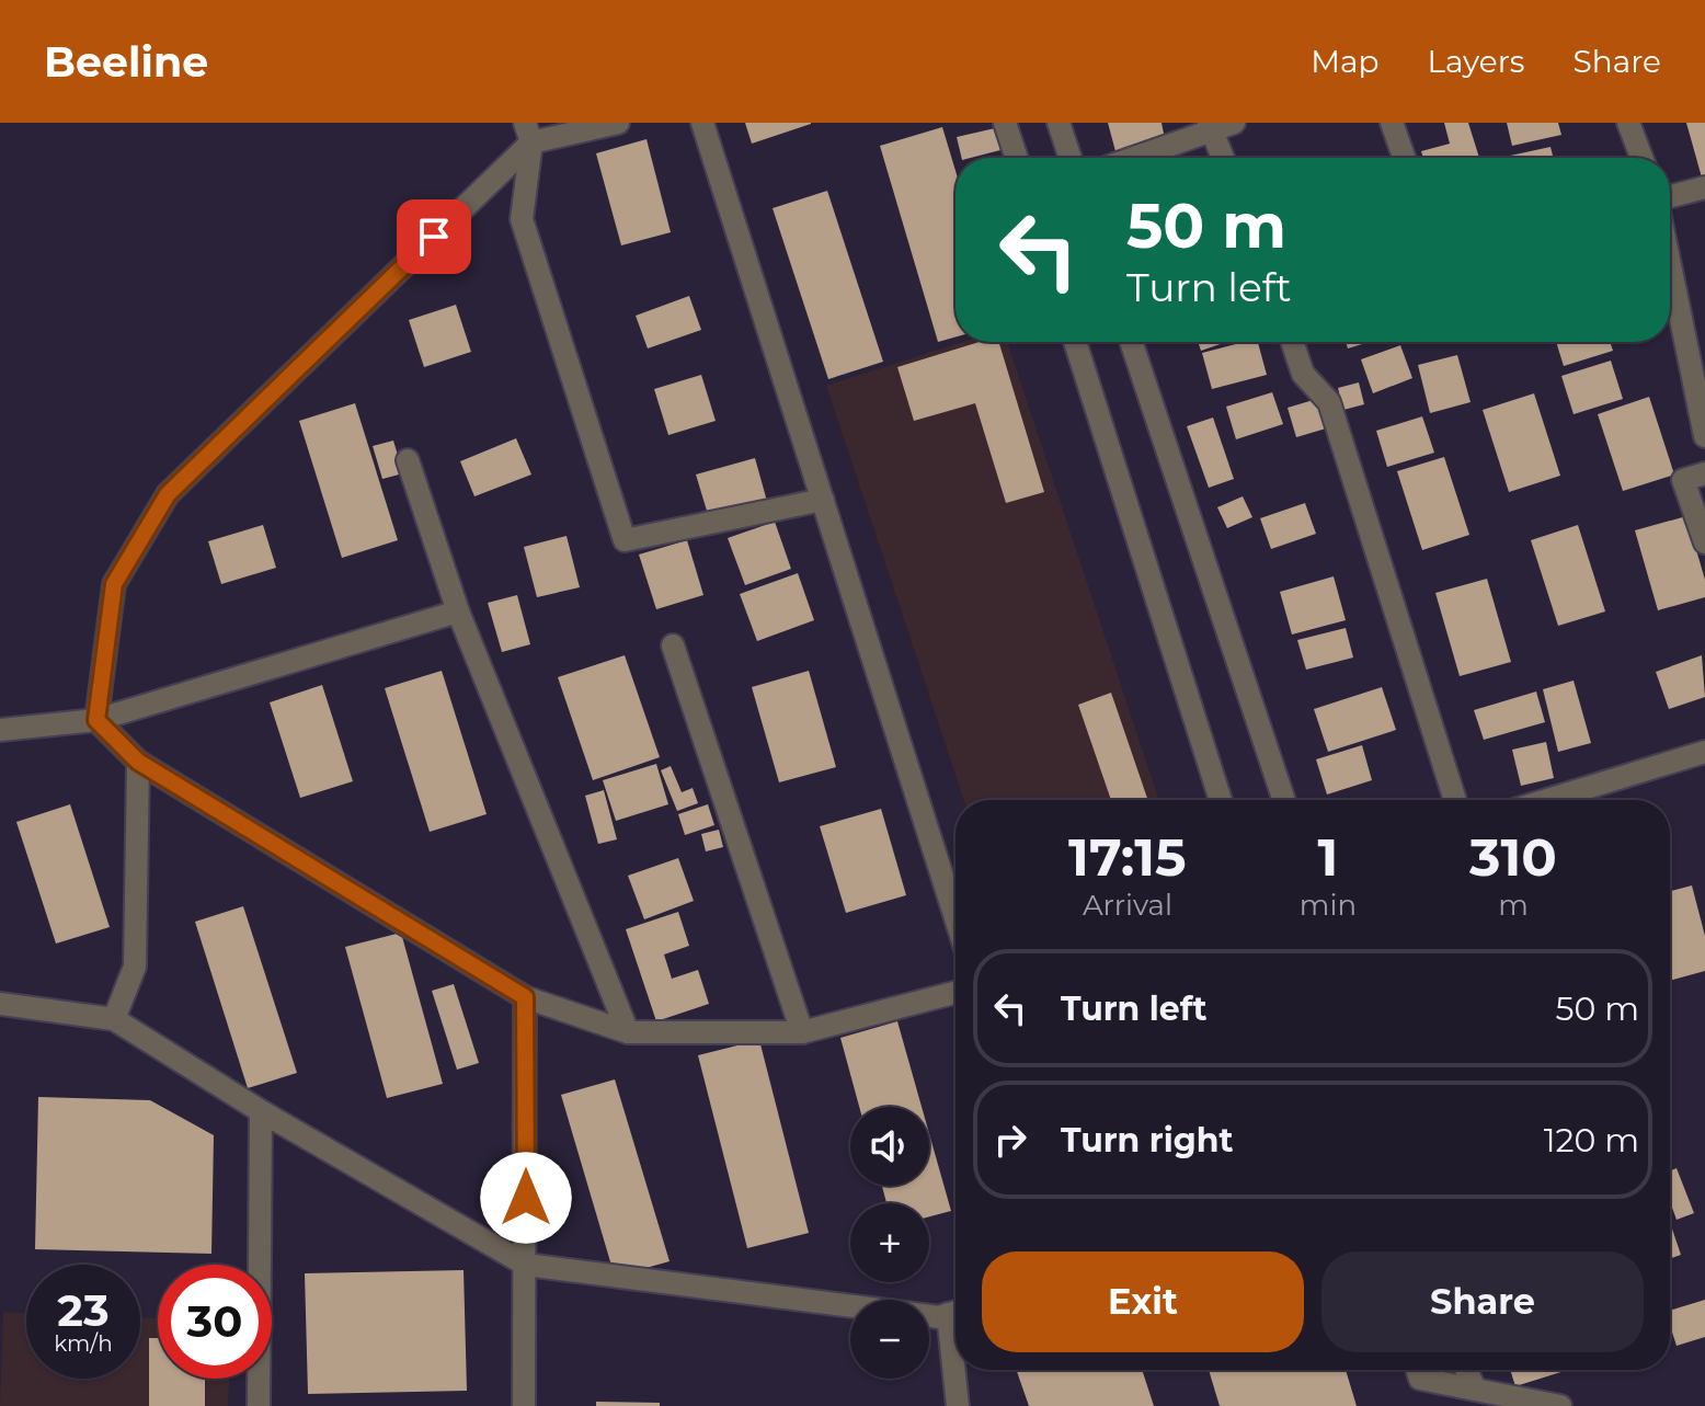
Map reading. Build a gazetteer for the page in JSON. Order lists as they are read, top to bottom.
{
  "page": {
    "header": "Beeline",
    "nav": ["Map", "Layers", "Share"],
    "turn": ["50 m", "Turn left"],
    "eta": [
      "17:15",
      "Arrival",
      "1",
      "min",
      "310",
      "m"
    ],
    "list": [
      {
        "name": "Turn left",
        "value": "50 m"
      },
      {
        "name": "Turn right",
        "value": "120 m"
      }
    ],
    "map_buttons": ["+", "−"],
    "buttons": ["Exit", "Share"],
    "speed": "23 km/h",
    "limit": "30"
  }
}
